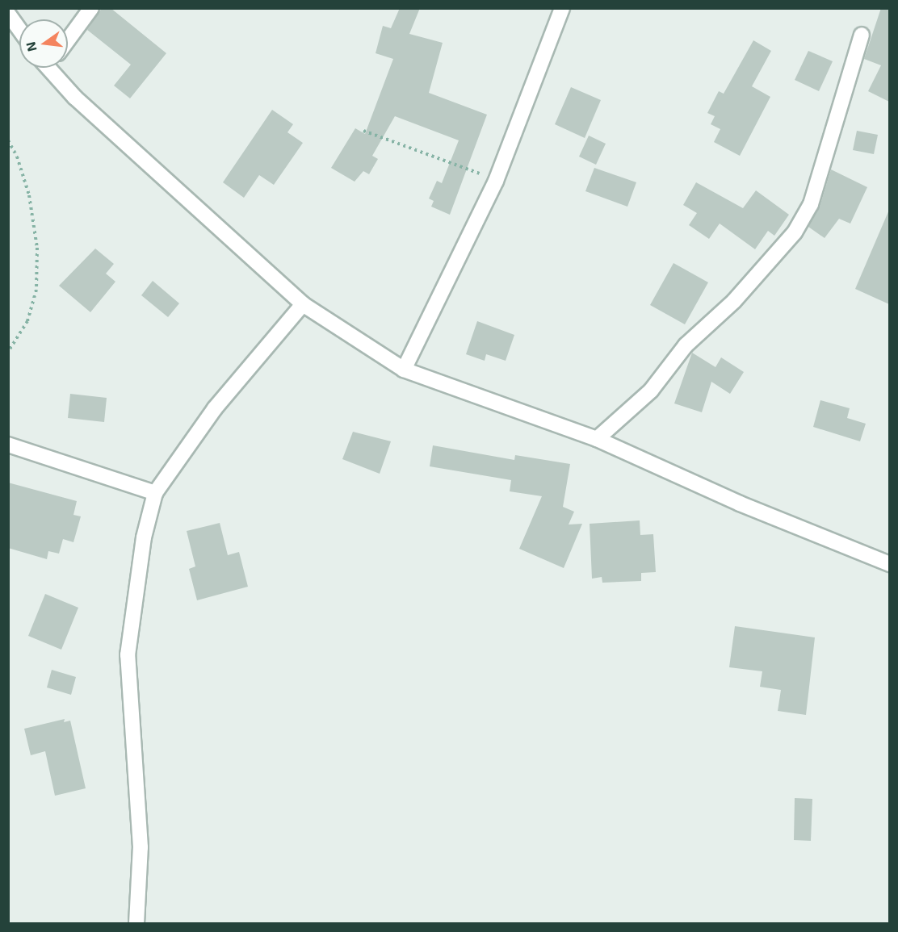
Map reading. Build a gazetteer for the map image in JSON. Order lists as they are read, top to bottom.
{
  "north": "left"
}
